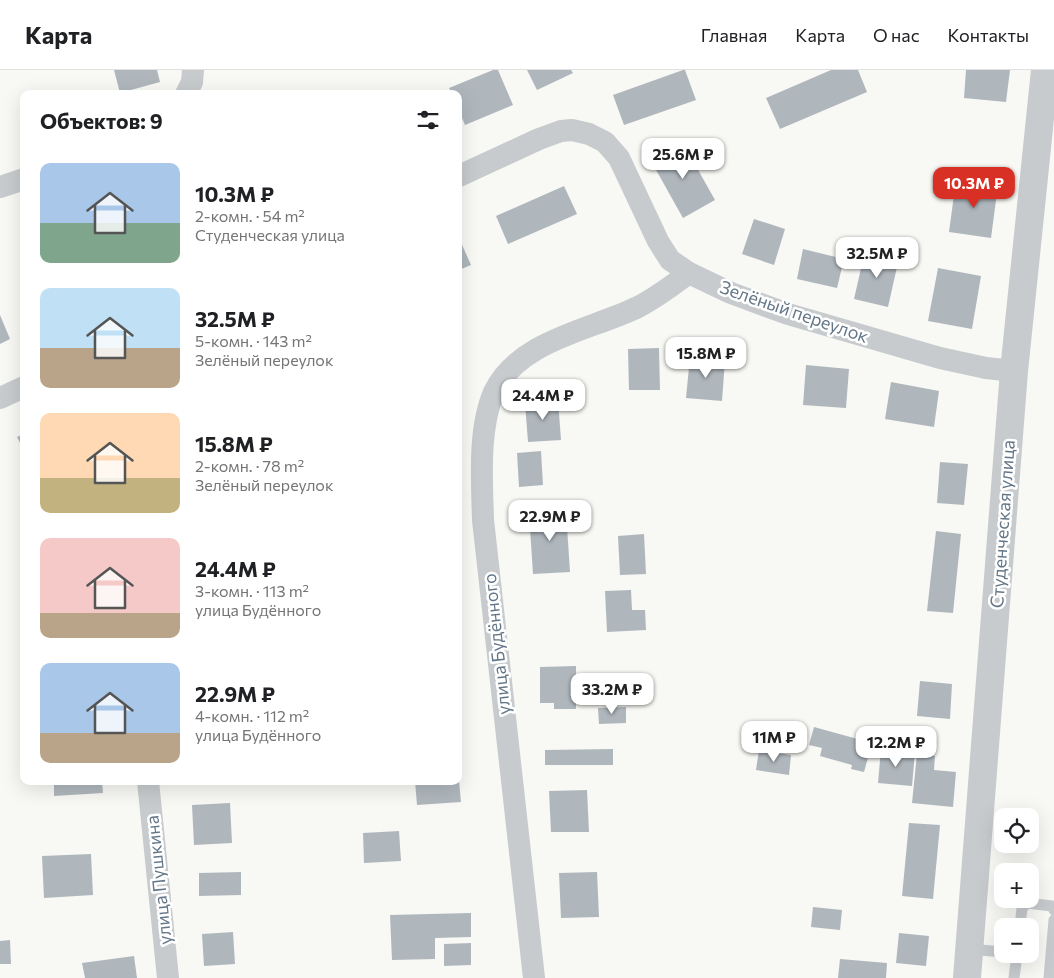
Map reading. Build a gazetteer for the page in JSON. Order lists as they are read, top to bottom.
{
  "streets": {
    "street": [
      "Зелёный переулок",
      "Студенческая улица",
      "улица Будённого",
      "улица Пушкина"
    ]
  },
  "crossings": [
    ["Зелёный переулок", "Студенческая улица"],
    ["Зелёный переулок", "улица Будённого"]
  ],
  "page": {
    "header": "Карта",
    "nav": [
      "Главная",
      "Карта",
      "О нас",
      "Контакты"
    ],
    "heading": "Объектов: 9",
    "price": [
      "25.6M ₽",
      "10.3M ₽",
      "32.5M ₽",
      "15.8M ₽",
      "24.4M ₽",
      "22.9M ₽",
      "33.2M ₽",
      "11M ₽",
      "12.2M ₽"
    ],
    "list": [
      {
        "name": "10.3M ₽",
        "note": "2-комн. · 54 m² · Студенческая улица"
      },
      {
        "name": "32.5M ₽",
        "note": "5-комн. · 143 m² · Зелёный переулок"
      },
      {
        "name": "15.8M ₽",
        "note": "2-комн. · 78 m² · Зелёный переулок"
      },
      {
        "name": "24.4M ₽",
        "note": "3-комн. · 113 m² · улица Будённого"
      },
      {
        "name": "22.9M ₽",
        "note": "4-комн. · 112 m² · улица Будённого"
      }
    ],
    "map_buttons": ["+", "−"]
  }
}
